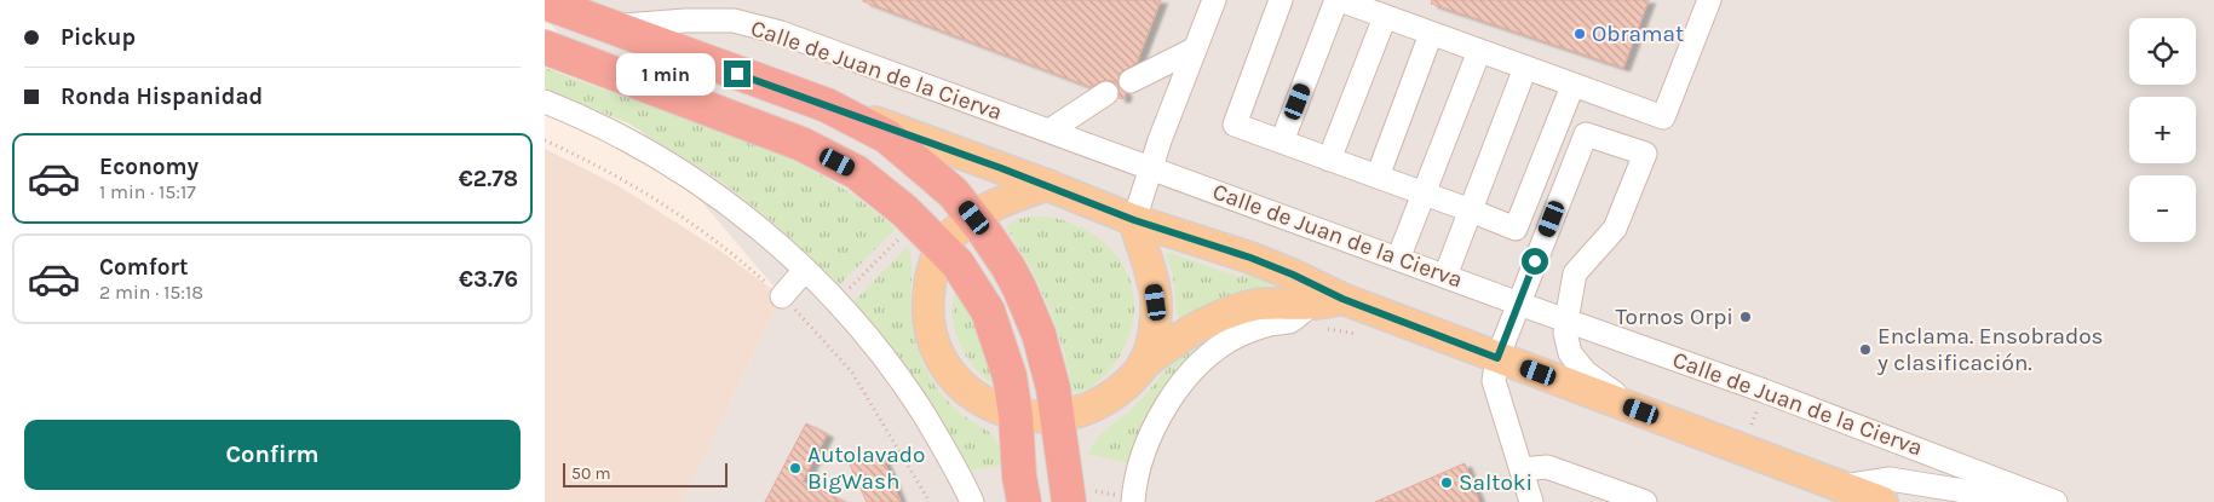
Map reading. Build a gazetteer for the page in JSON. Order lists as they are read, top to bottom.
{
  "streets": {
    "street": ["Calle de Juan de la Cierva"]
  },
  "places": [
    "Obramat",
    "Tornos Orpi",
    "Enclama. Ensobrados y clasificación.",
    "Autolavado BigWash",
    "Saltoki"
  ],
  "scale_bar": "50 m",
  "page": {
    "banner": ["Pickup", "Ronda Hispanidad"],
    "map_buttons": ["+", "−"],
    "bubble": "1 min",
    "list": [
      {
        "name": "Economy",
        "note": "1 min · 15:17",
        "value": "€2.78"
      },
      {
        "name": "Comfort",
        "note": "2 min · 15:18",
        "value": "€3.76"
      }
    ],
    "buttons": "Confirm",
    "scale": "50 m"
  }
}
